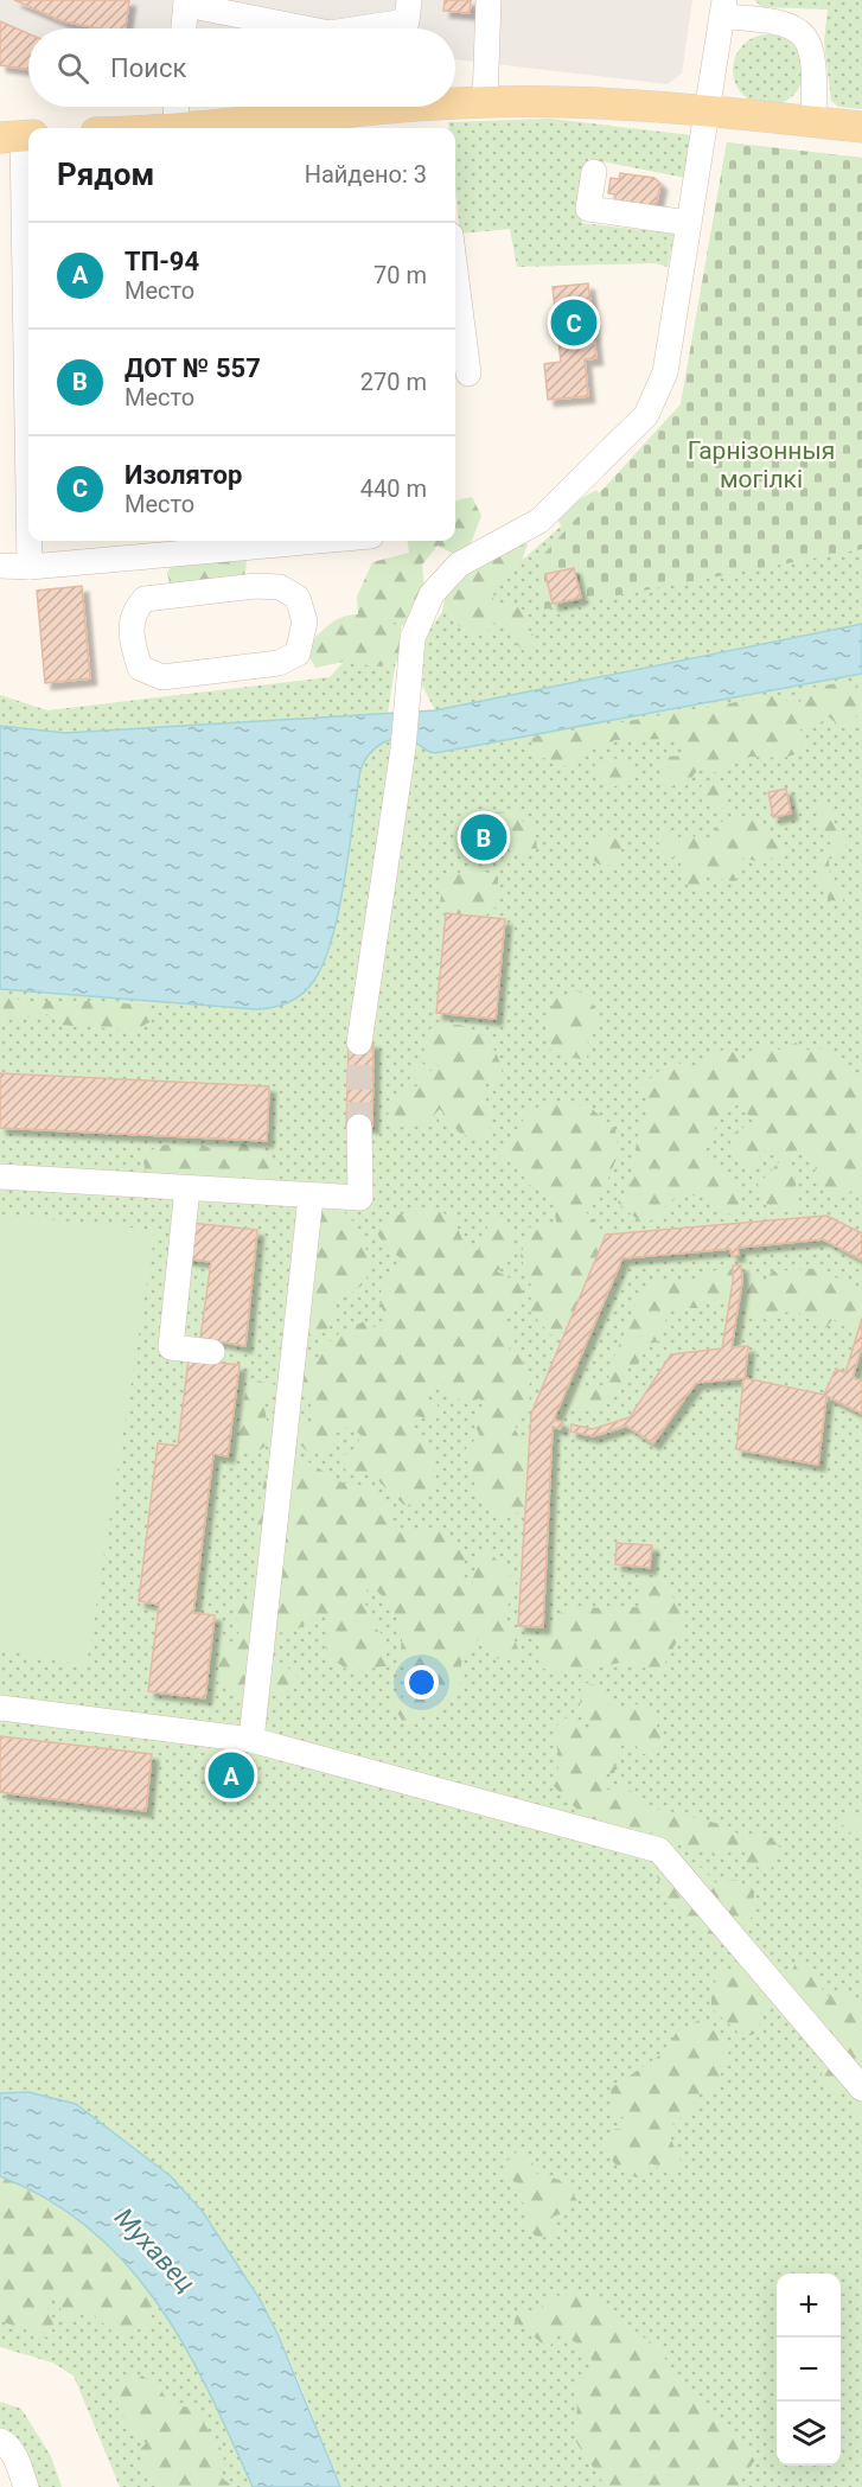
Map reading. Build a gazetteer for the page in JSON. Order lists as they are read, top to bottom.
{
  "water": ["Мухавец"],
  "parks": ["Гарнізонныя могілкі"],
  "page": {
    "search": "Поиск",
    "heading": ["Рядом", "Найдено: 3"],
    "list": [
      {
        "mark": "A",
        "name": "ТП-94",
        "note": "Место",
        "value": "70 m"
      },
      {
        "mark": "B",
        "name": "ДОТ № 557",
        "note": "Место",
        "value": "270 m"
      },
      {
        "mark": "C",
        "name": "Изолятор",
        "note": "Место",
        "value": "440 m"
      }
    ],
    "pins": ["C", "B", "A"],
    "map_buttons": ["+", "−"]
  }
}
